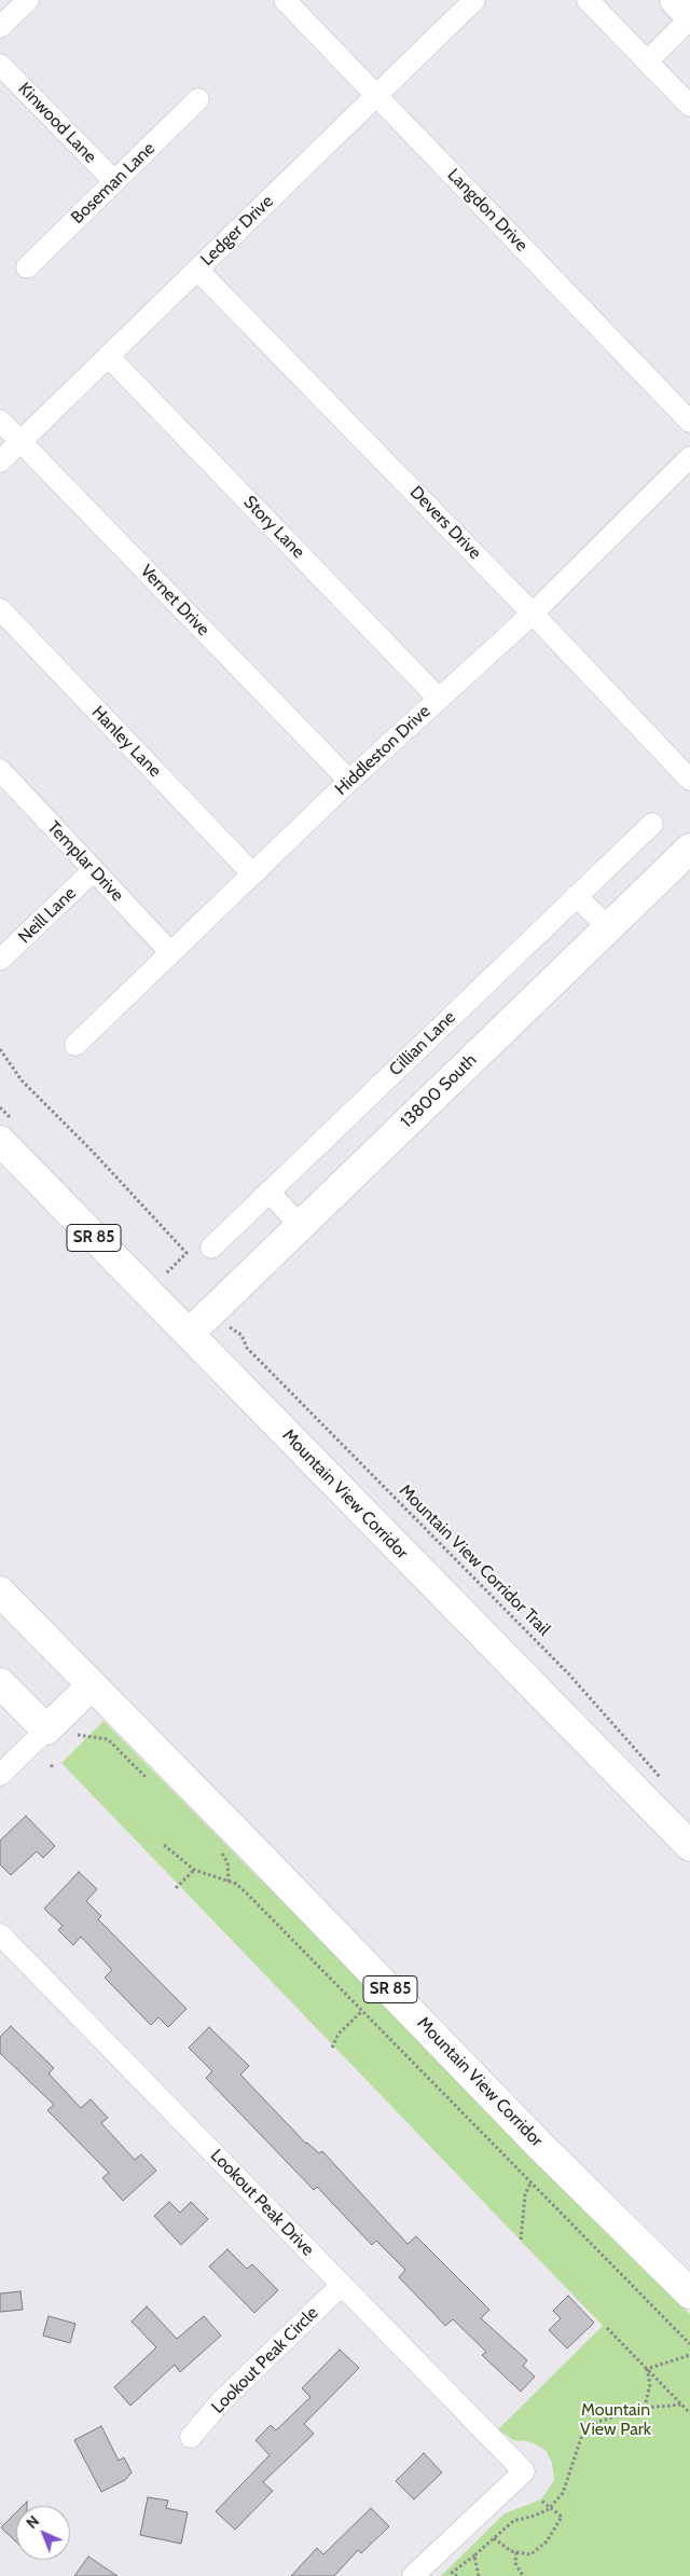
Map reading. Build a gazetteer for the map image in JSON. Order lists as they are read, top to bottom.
{
  "streets": {
    "main road": ["13800 South", "SR 85", "Mountain View Corridor"],
    "street": [
      "Kinwood Lane",
      "Boseman Lane",
      "Langdon Drive",
      "Ledger Drive",
      "Devers Drive",
      "Story Lane",
      "Vernet Drive",
      "Hanley Lane",
      "Hiddleston Drive",
      "Templar Drive",
      "Neill Lane",
      "Cillian Lane",
      "Lookout Peak Drive",
      "Lookout Peak Circle"
    ],
    "path": ["Mountain View Corridor Trail"]
  },
  "crossings": [
    ["Kinwood Lane", "Boseman Lane"],
    ["Langdon Drive", "Ledger Drive"],
    ["Ledger Drive", "Devers Drive"],
    ["Ledger Drive", "Story Lane"],
    ["Ledger Drive", "Vernet Drive"],
    ["Devers Drive", "Hiddleston Drive"],
    ["Story Lane", "Hiddleston Drive"],
    ["Vernet Drive", "Hiddleston Drive"],
    ["Hanley Lane", "Hiddleston Drive"],
    ["Hiddleston Drive", "Templar Drive"],
    ["Templar Drive", "Neill Lane"],
    ["13800 South", "Mountain View Corridor"],
    ["Lookout Peak Drive", "Lookout Peak Circle"]
  ],
  "parks": ["Mountain View Park"],
  "north": "top left"
}
